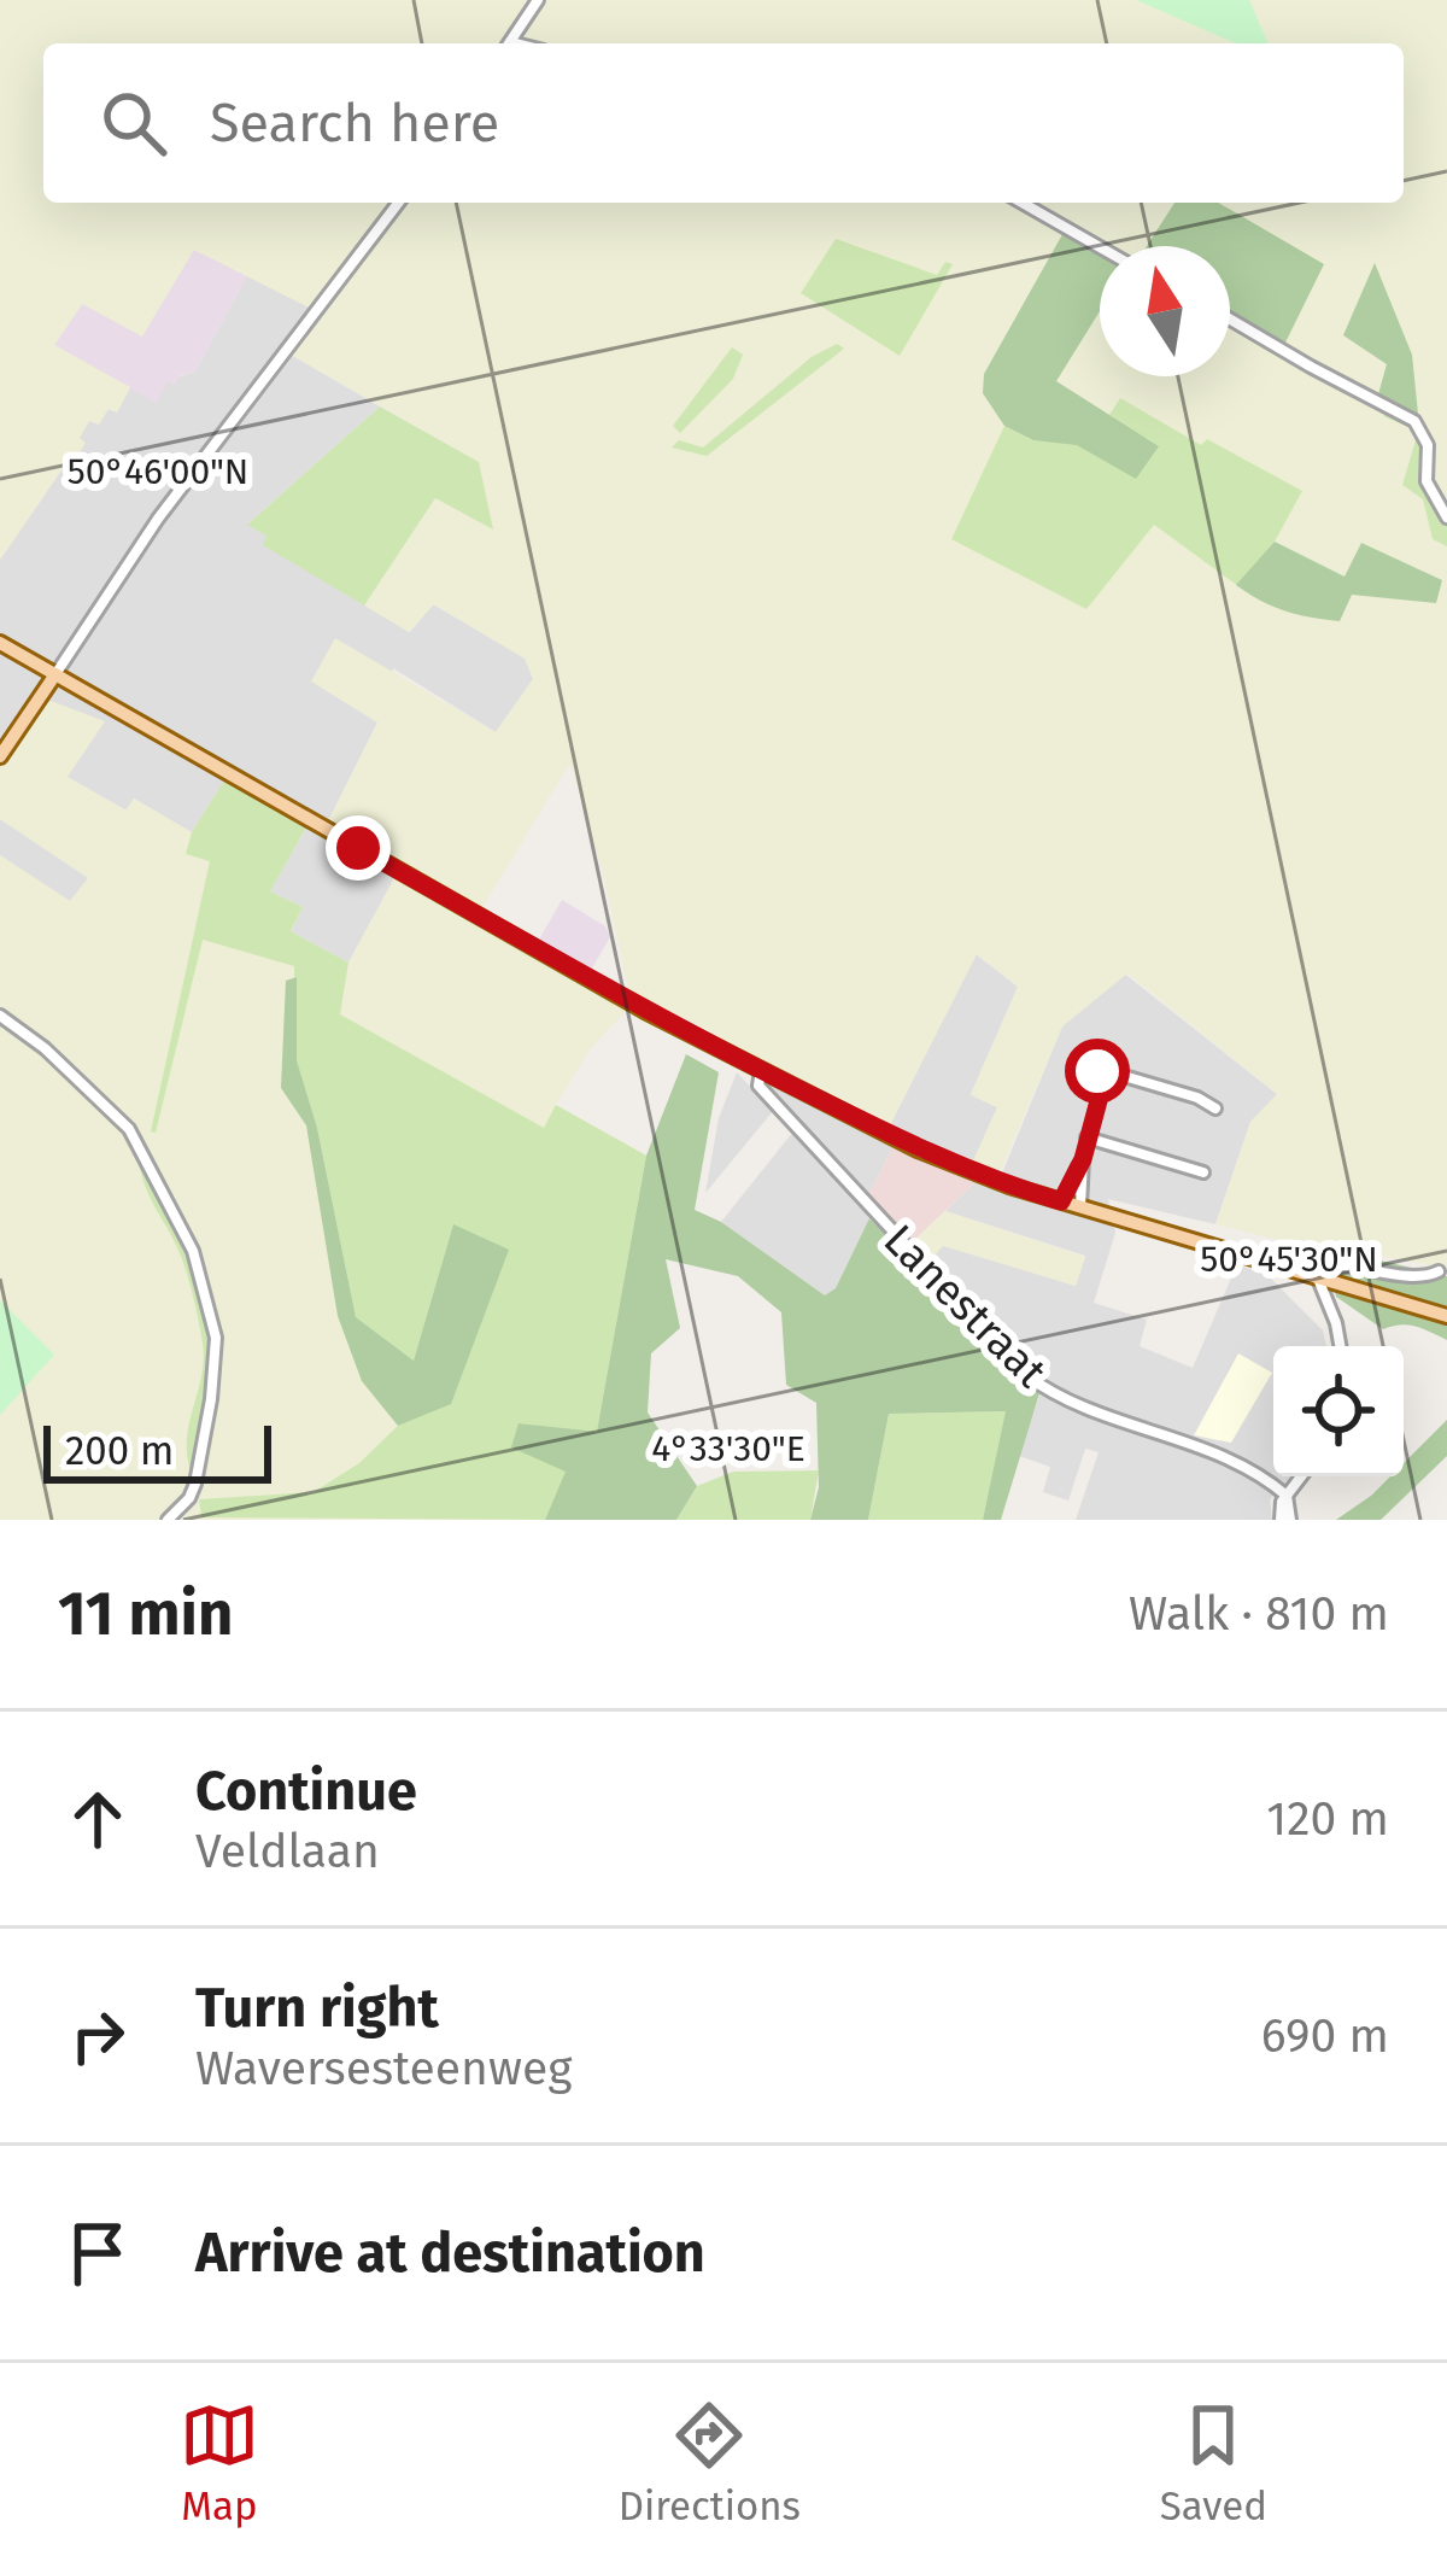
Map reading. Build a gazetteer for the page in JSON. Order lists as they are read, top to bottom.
{
  "streets": {
    "street": ["Lanestraat"]
  },
  "scale_bar": "200 m",
  "north": "top",
  "page": {
    "search": "Search here",
    "scale": "200 m",
    "heading": ["11 min", "Walk · 810 m"],
    "list": [
      ["Continue", "Veldlaan", "120 m"],
      ["Turn right", "Waversesteenweg", "690 m"],
      "Arrive at destination"
    ],
    "nav": ["Map", "Directions", "Saved"]
  },
  "coordinates": ["50°46'00\"N", "50°45'30\"N", "4°33'30\"E"]
}
